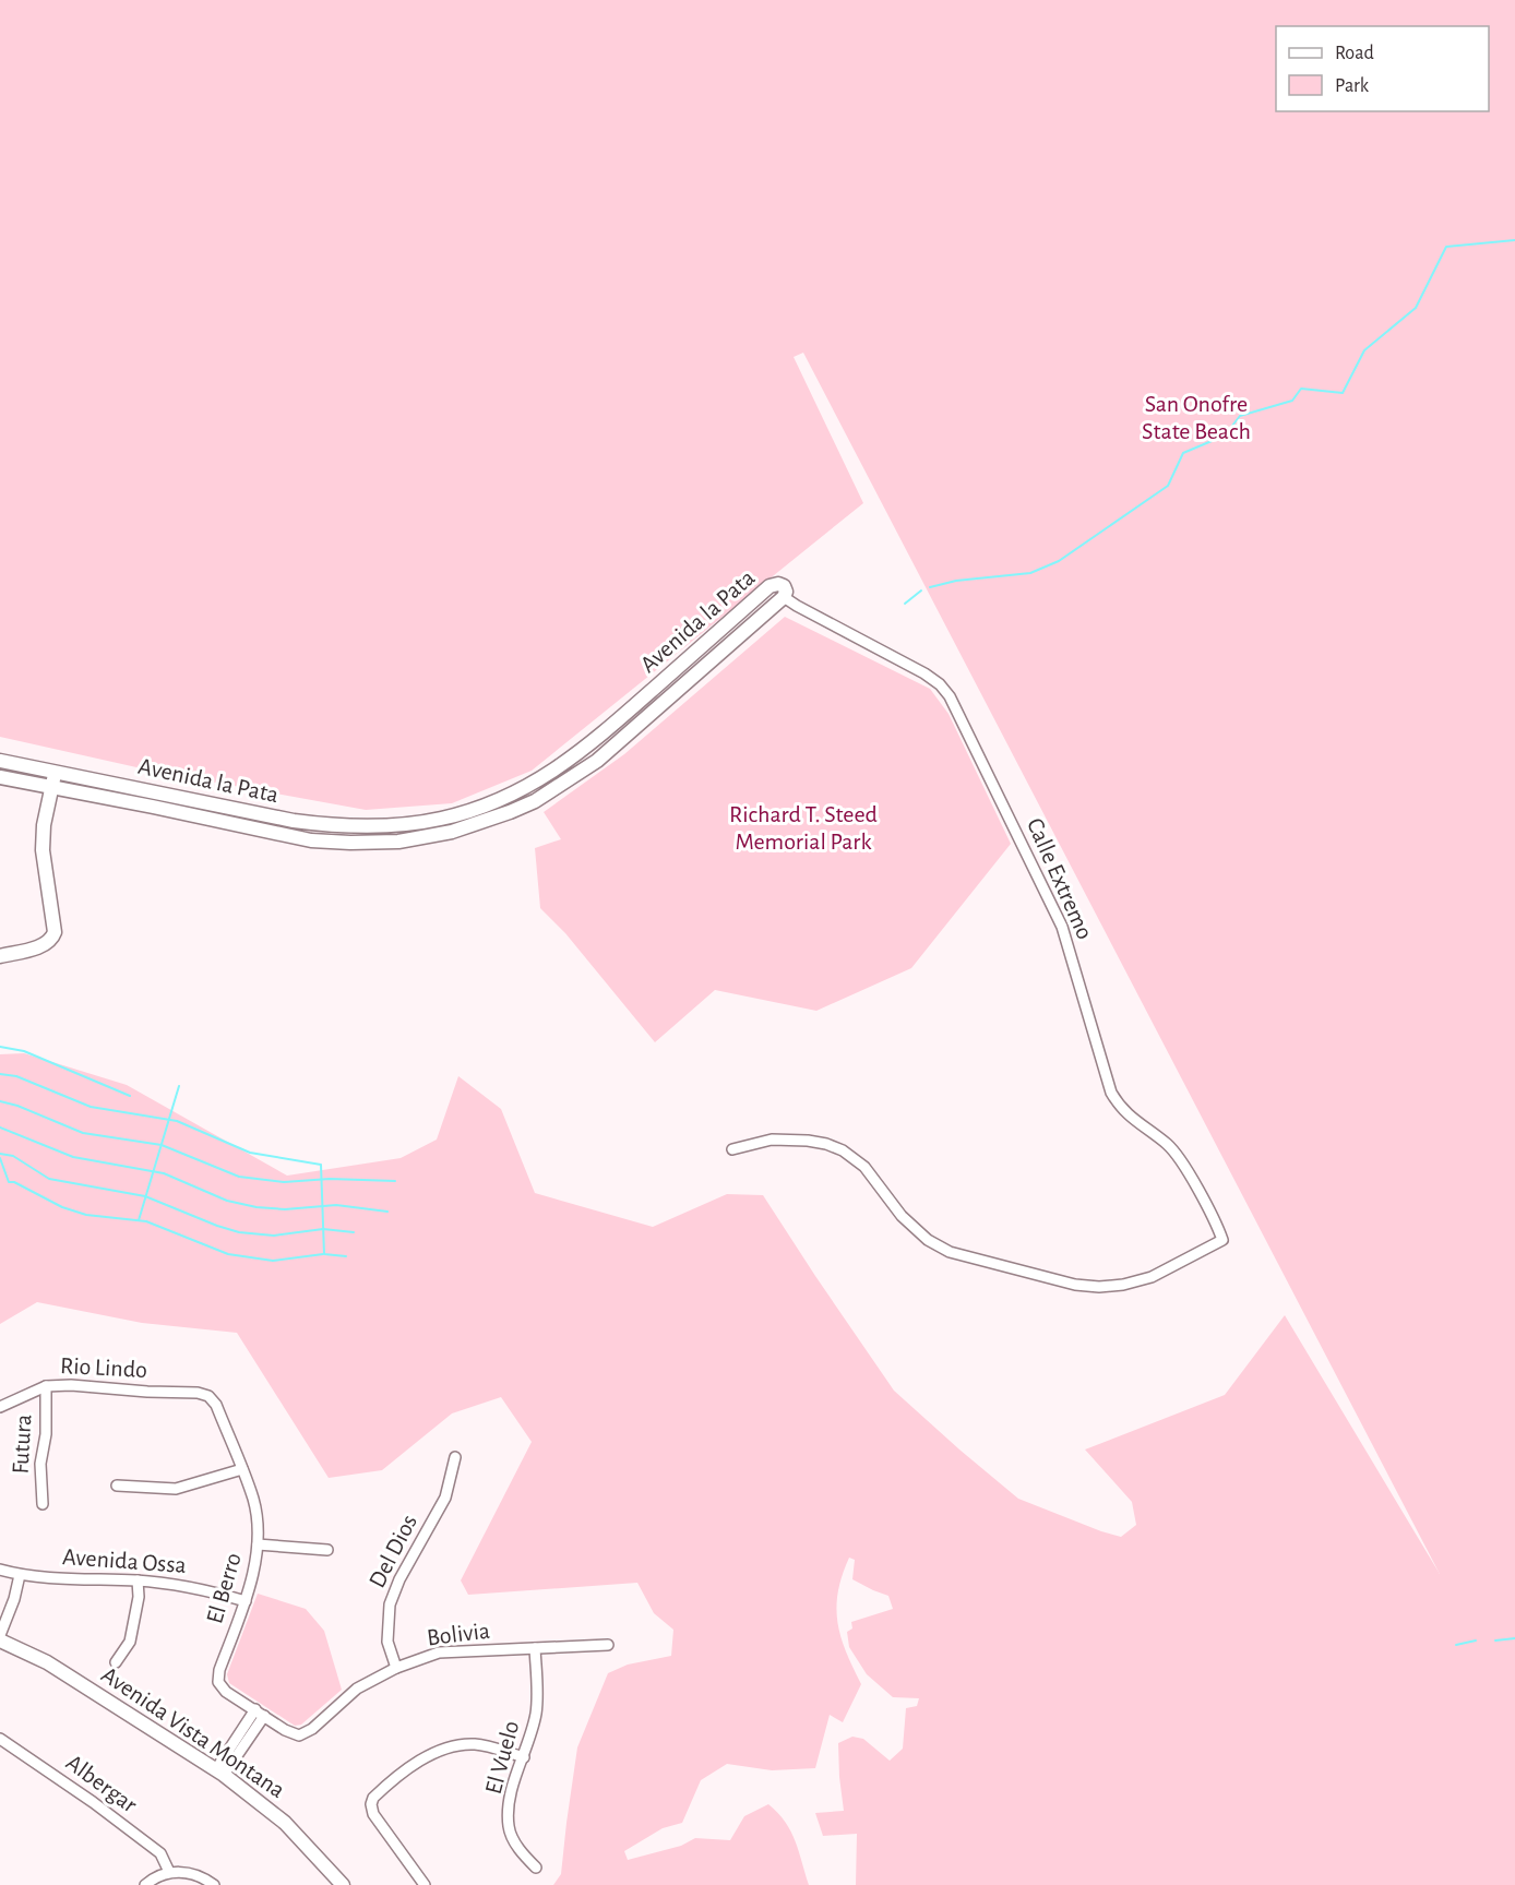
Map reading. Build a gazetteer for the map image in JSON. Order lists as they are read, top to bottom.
{
  "streets": {
    "main road": ["Avenida la Pata", "Avenida Vista Montana"],
    "street": [
      "Calle Extremo",
      "Rio Lindo",
      "Futura",
      "Del Dios",
      "Avenida Ossa",
      "El Berro",
      "Bolivia",
      "El Vuelo",
      "Albergar"
    ]
  },
  "crossings": [
    ["Avenida la Pata", "Calle Extremo"],
    ["Rio Lindo", "Futura"],
    ["Rio Lindo", "El Berro"],
    ["Del Dios", "Bolivia"],
    ["Avenida Ossa", "El Berro"],
    ["El Berro", "Bolivia"],
    ["Bolivia", "El Vuelo"]
  ],
  "parks": ["San Onofre State Beach", "Richard T. Steed Memorial Park"],
  "legend": ["Road", "Park"]
}
